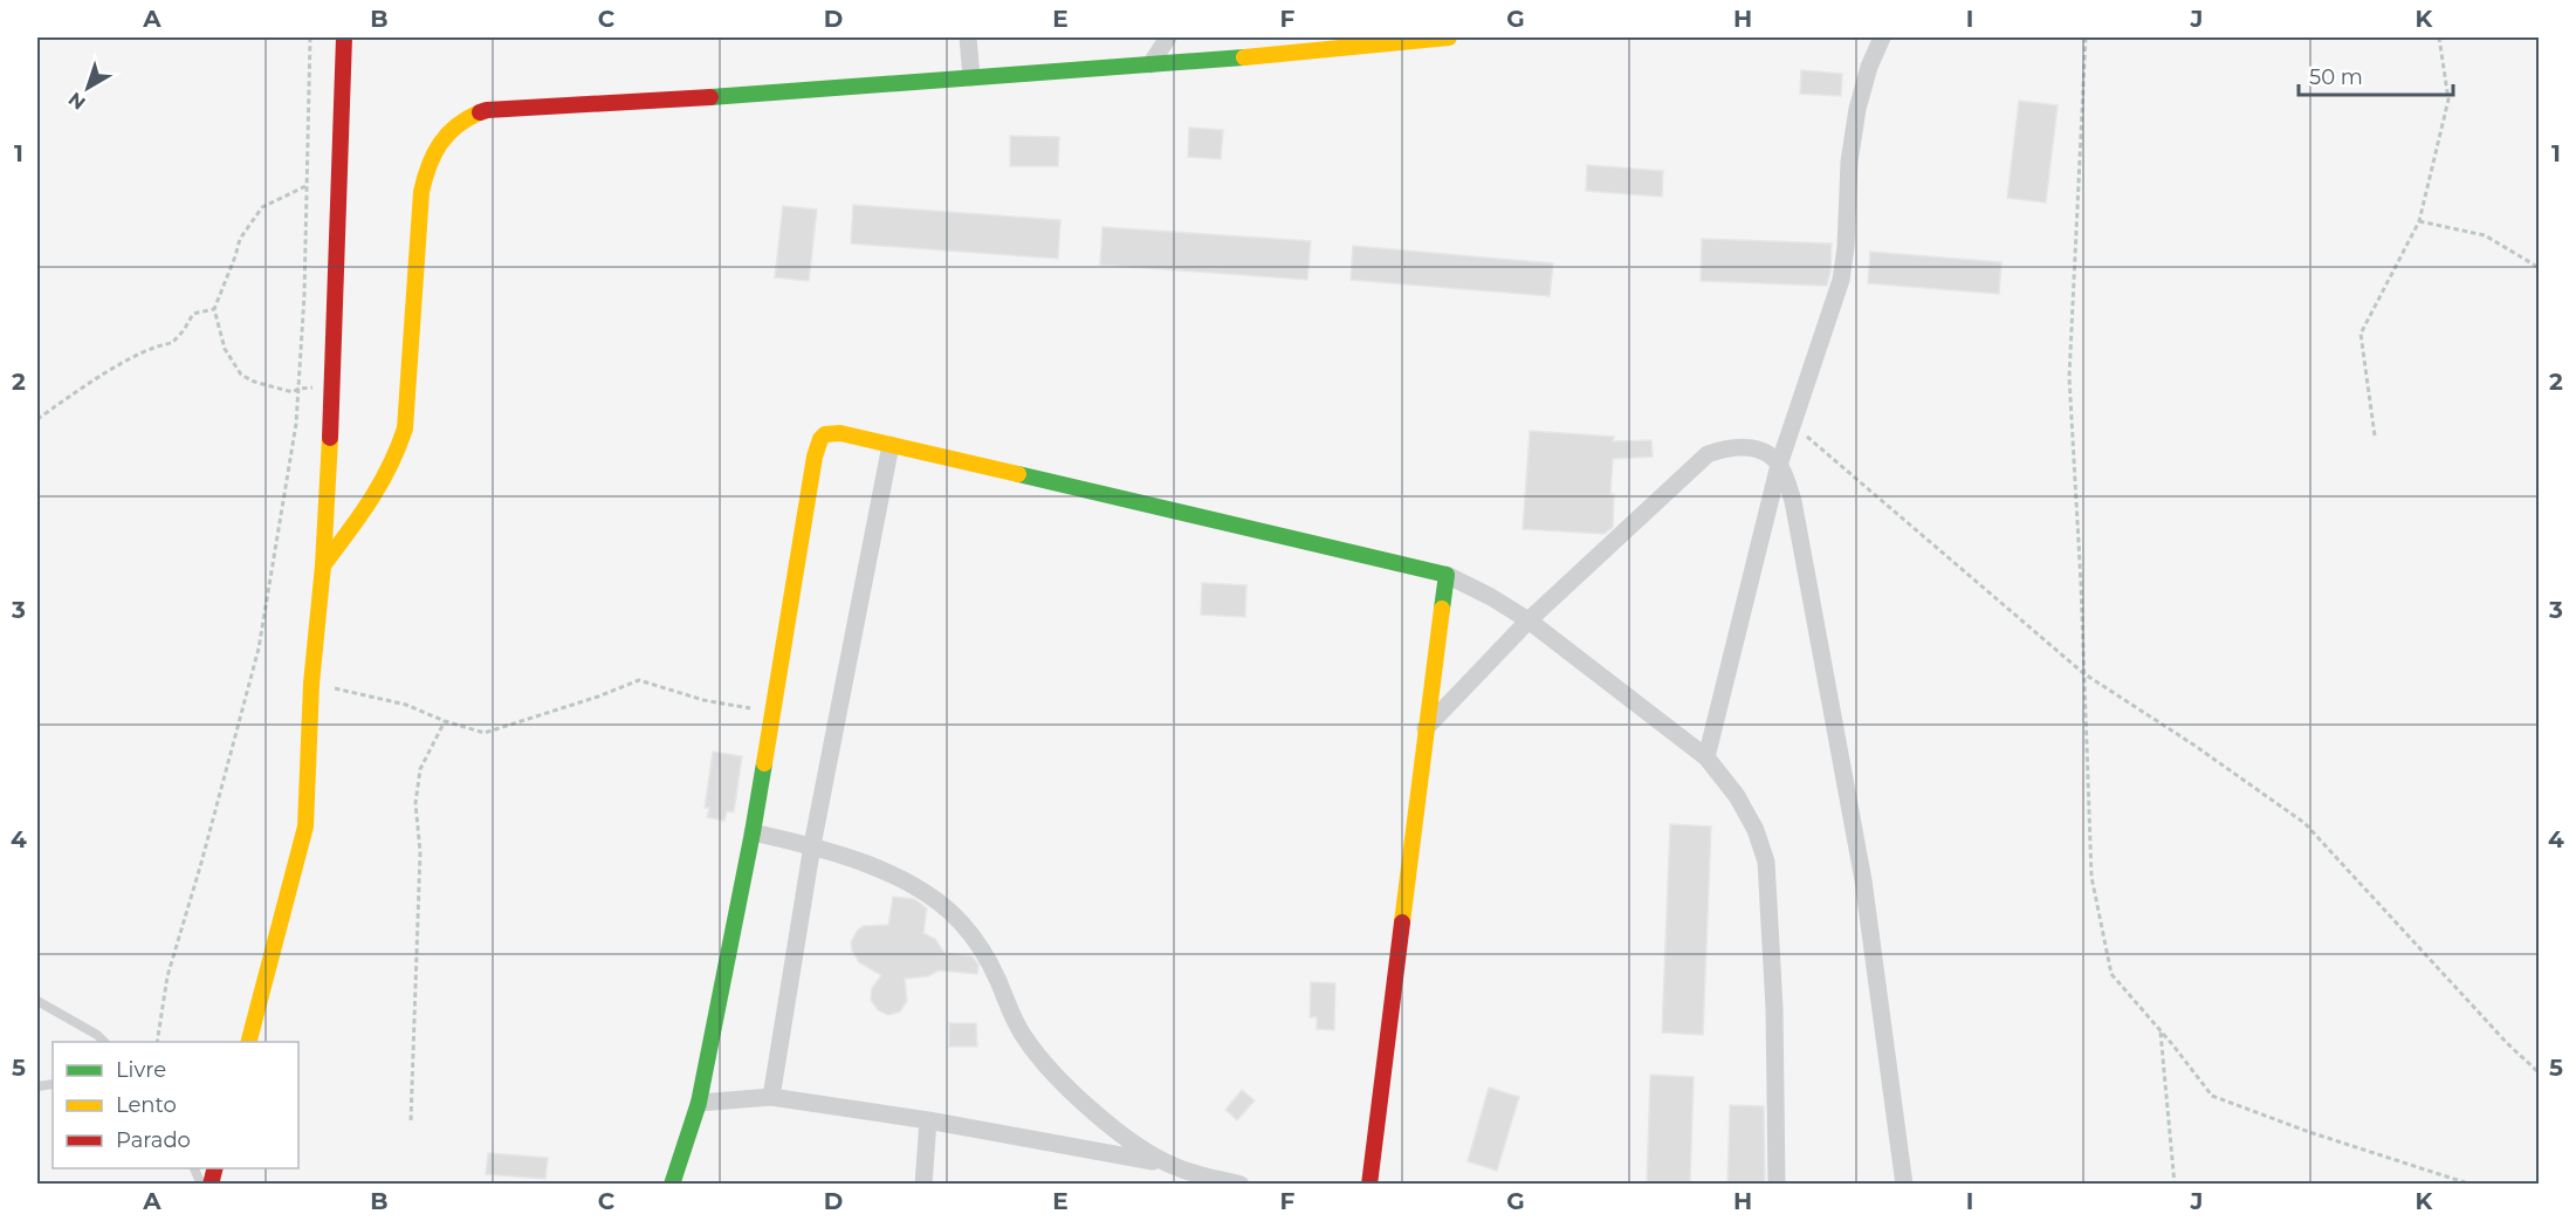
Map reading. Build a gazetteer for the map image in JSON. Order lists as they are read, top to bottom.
{
  "legend": ["Livre", "Lento", "Parado"],
  "scale_bar": "50 m",
  "north": "bottom left",
  "grid": {
    "columns": [
      "A",
      "B",
      "C",
      "D",
      "E",
      "F",
      "G",
      "H",
      "I",
      "J",
      "K"
    ],
    "rows": [
      "1",
      "2",
      "3",
      "4",
      "5"
    ]
  }
}
